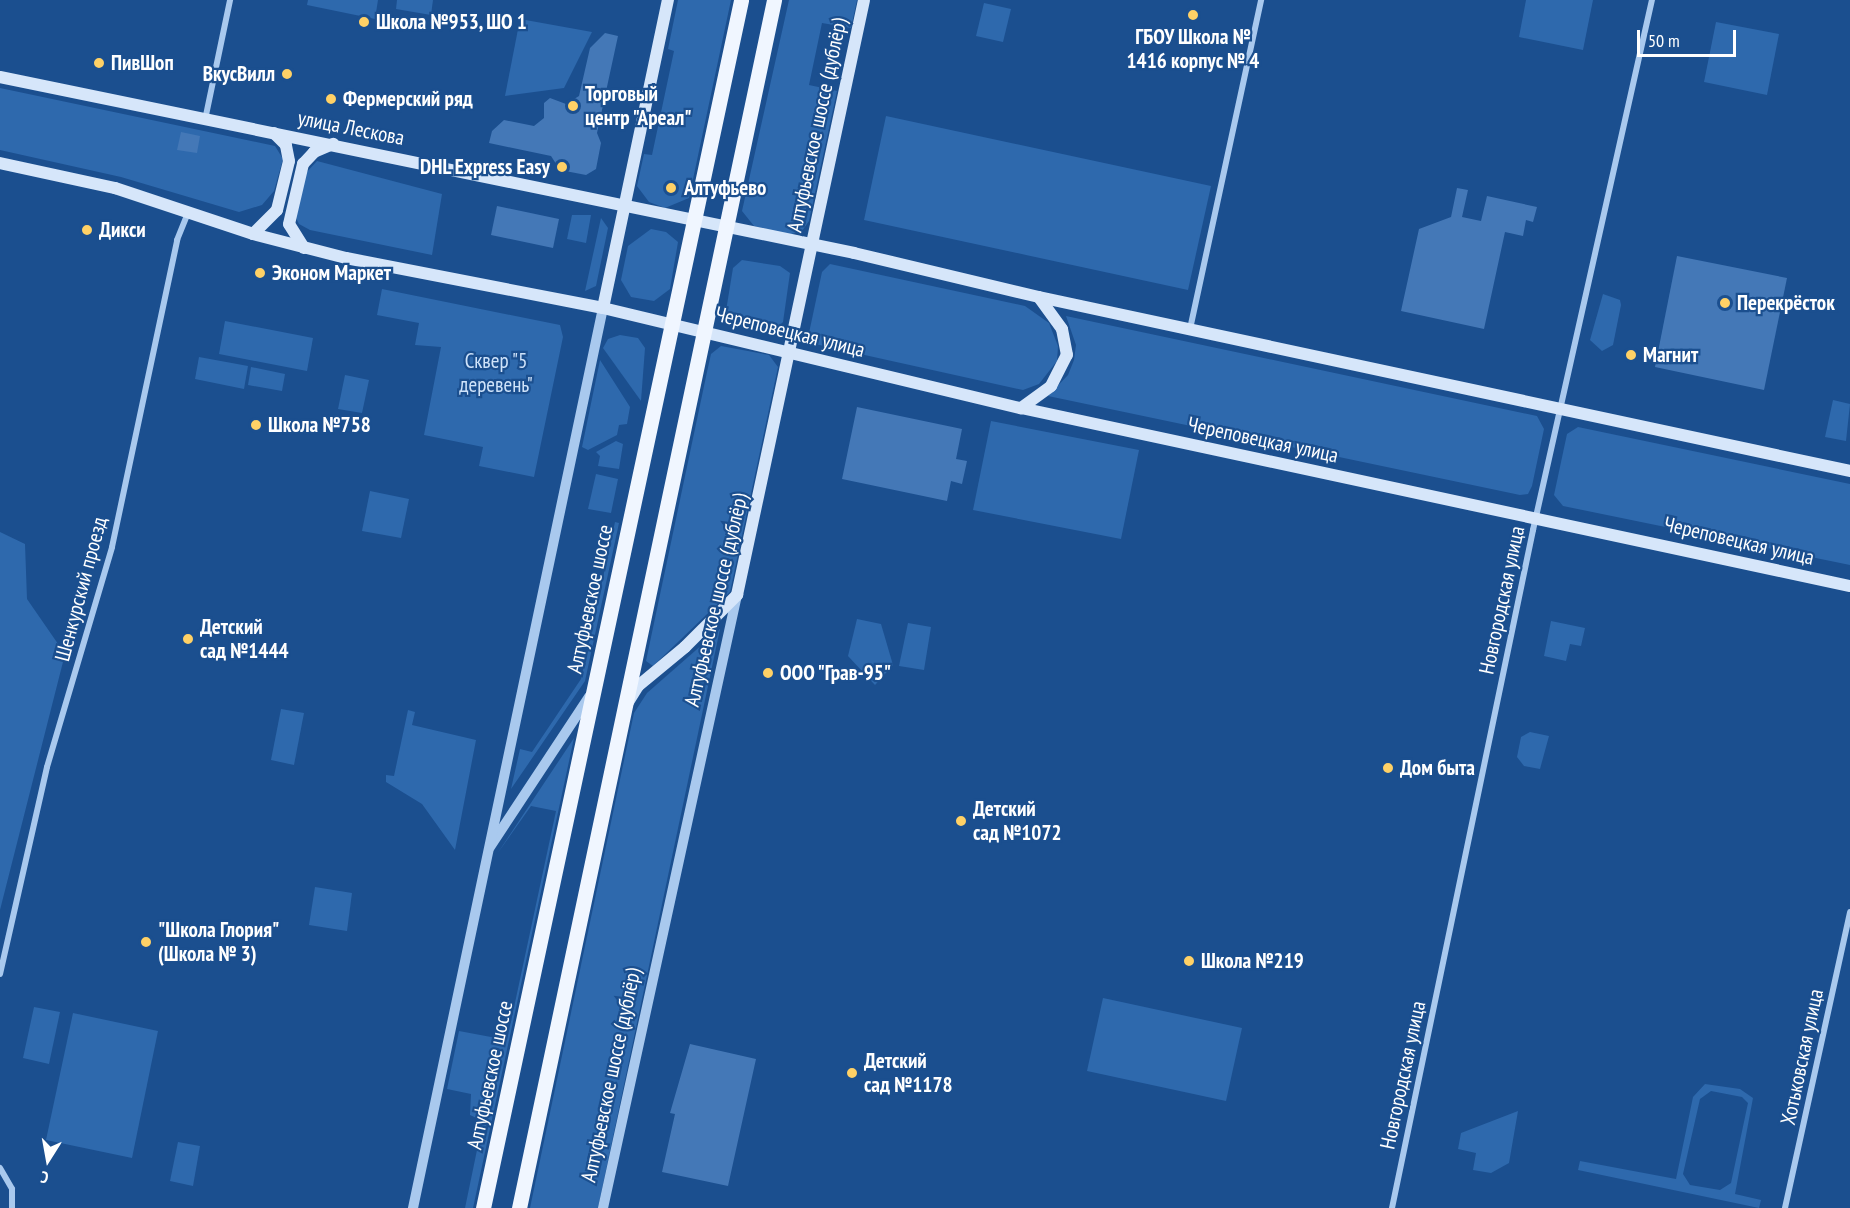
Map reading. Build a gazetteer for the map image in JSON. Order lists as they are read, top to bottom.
{
  "streets": {
    "main road": [
      "Алтуфьевское шоссе (дублёр)",
      "улица Лескова",
      "Череповецкая улица",
      "Алтуфьевское шоссе"
    ],
    "street": ["Шенкурский проезд", "Новгородская улица", "Хотьковская улица"]
  },
  "crossings": [
    ["Алтуфьевское шоссе (дублёр)", "Череповецкая улица"],
    ["улица Лескова", "Алтуфьевское шоссе"],
    ["Череповецкая улица", "Алтуфьевское шоссе"],
    ["Череповецкая улица", "Новгородская улица"]
  ],
  "parks": ["Сквер \"5 деревень\""],
  "places": [
    "ГБОУ Школа № 1416 корпус № 4",
    "Школа №953, ШО 1",
    "ПивШоп",
    "ВкусВилл",
    "Фермерский ряд",
    "Торговый центр \"Ареал\"",
    "DHL Express Easy",
    "Алтуфьево",
    "Дикси",
    "Эконом Маркет",
    "Перекрёсток",
    "Магнит",
    "Школа №758",
    "Детский сад №1444",
    "ООО \"Грав-95\"",
    "Дом быта",
    "Детский сад №1072",
    "\"Школа Глория\" (Школа № 3)",
    "Школа №219",
    "Детский сад №1178"
  ],
  "scale_bar": "50 m",
  "north": "bottom"
}
